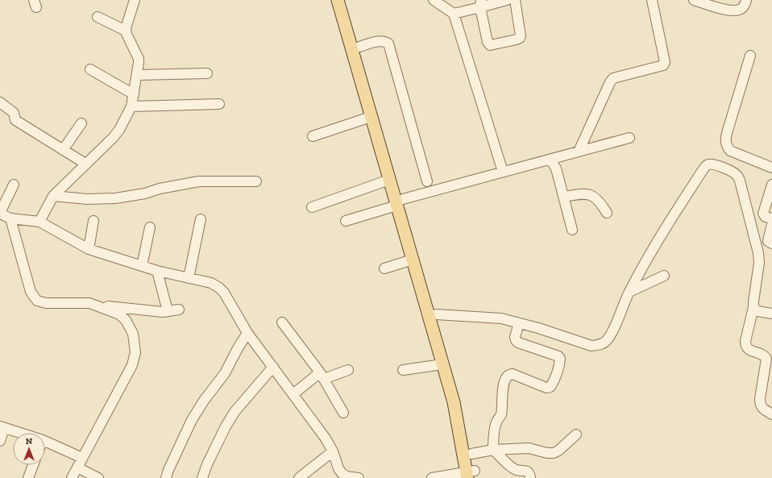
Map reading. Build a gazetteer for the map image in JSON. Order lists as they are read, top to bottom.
{
  "north": "top"
}
